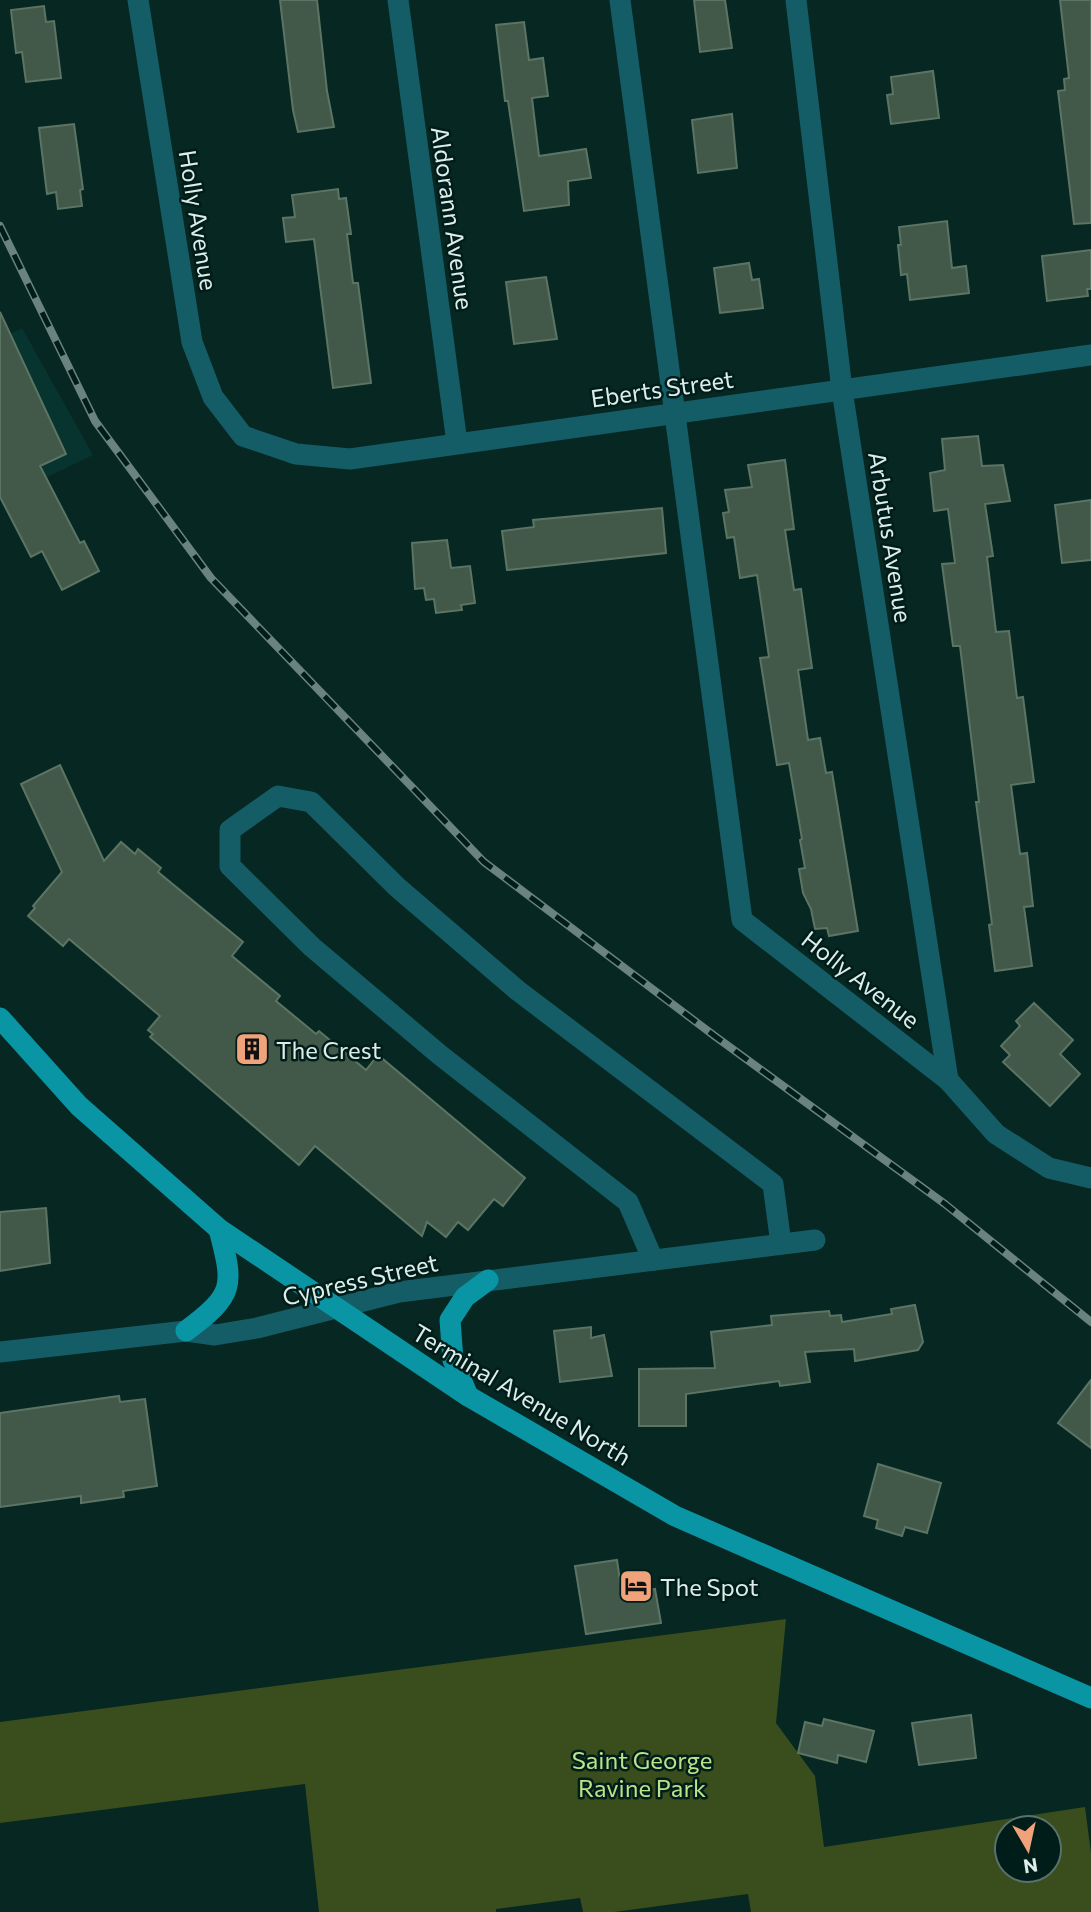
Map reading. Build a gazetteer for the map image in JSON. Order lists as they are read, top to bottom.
{
  "streets": {
    "main road": ["Terminal Avenue North"],
    "street": [
      "Aldorann Avenue",
      "Holly Avenue",
      "Eberts Street",
      "Arbutus Avenue",
      "Cypress Street"
    ]
  },
  "crossings": [
    ["Aldorann Avenue", "Eberts Street"],
    ["Holly Avenue", "Eberts Street"],
    ["Holly Avenue", "Arbutus Avenue"],
    ["Eberts Street", "Arbutus Avenue"],
    ["Cypress Street", "Terminal Avenue North"]
  ],
  "parks": ["Saint George Ravine Park"],
  "places": {
    "building": ["The Crest"],
    "hotel": ["The Spot"]
  },
  "north": "bottom"
}
